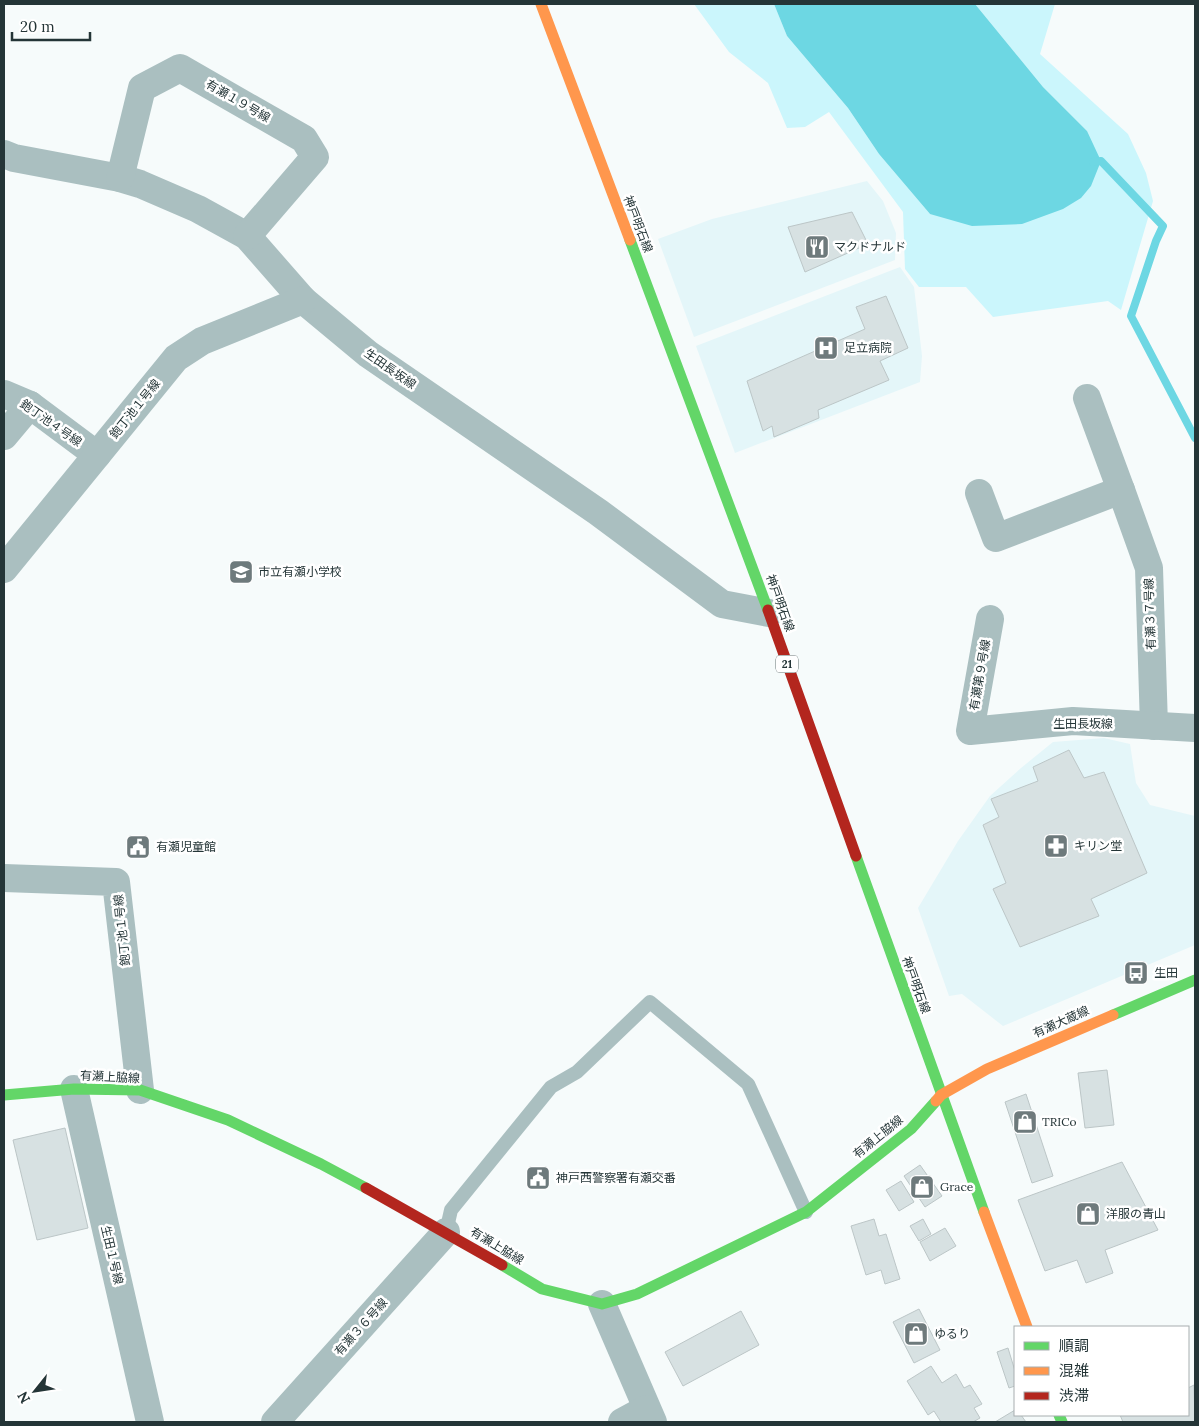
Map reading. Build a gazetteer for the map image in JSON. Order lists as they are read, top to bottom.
{
  "streets": {
    "main road": [
      "神戸明石線",
      "21",
      "有瀬大蔵線",
      "有瀬上脇線"
    ],
    "street": [
      "有瀬１９号線",
      "生田長坂線",
      "鉋丁池１号線",
      "鉋丁池４号線",
      "有瀬３７号線",
      "有瀬第９号線",
      "生田１号線",
      "有瀬３６号線"
    ]
  },
  "crossings": [
    ["有瀬１９号線", "生田長坂線"],
    ["神戸明石線", "生田長坂線"],
    ["神戸明石線", "有瀬大蔵線"],
    ["神戸明石線", "有瀬上脇線"],
    ["生田長坂線", "鉋丁池１号線"],
    ["生田長坂線", "有瀬３７号線"],
    ["生田長坂線", "有瀬第９号線"],
    ["鉋丁池１号線", "鉋丁池４号線"],
    ["鉋丁池１号線", "有瀬上脇線"],
    ["有瀬大蔵線", "有瀬上脇線"],
    ["有瀬上脇線", "生田１号線"],
    ["有瀬上脇線", "有瀬３６号線"]
  ],
  "places": {
    "restaurant": ["マクドナルド"],
    "hospital": ["足立病院"],
    "school or university": ["市立有瀬小学校"],
    "pharmacy": ["キリン堂"],
    "public building": ["有瀬児童館", "神戸西警察署有瀬交番"],
    "bus stop": ["生田"],
    "shop": [
      "TRICo",
      "Grace",
      "洋服の青山",
      "ゆるり"
    ]
  },
  "legend": ["順調", "混雑", "渋滞"],
  "scale_bar": "20 m",
  "north": "bottom left"
}
